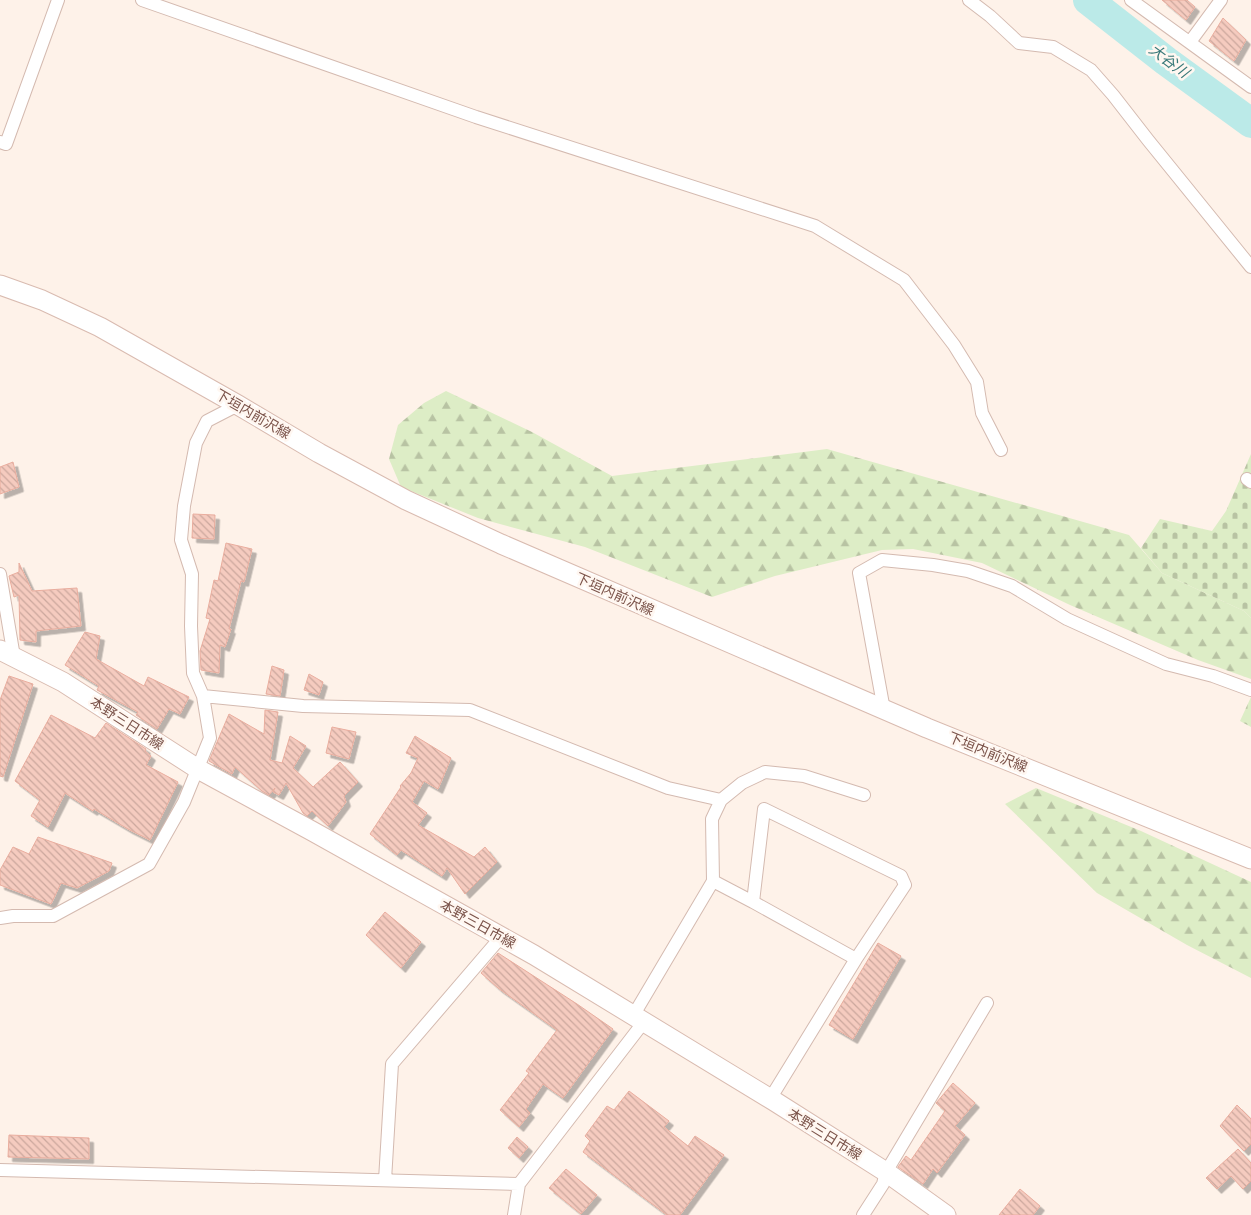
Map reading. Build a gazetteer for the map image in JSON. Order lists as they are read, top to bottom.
{
  "streets": {
    "main road": ["下垣内前沢線", "本野三日市線"]
  },
  "water": ["大谷川"]
}
